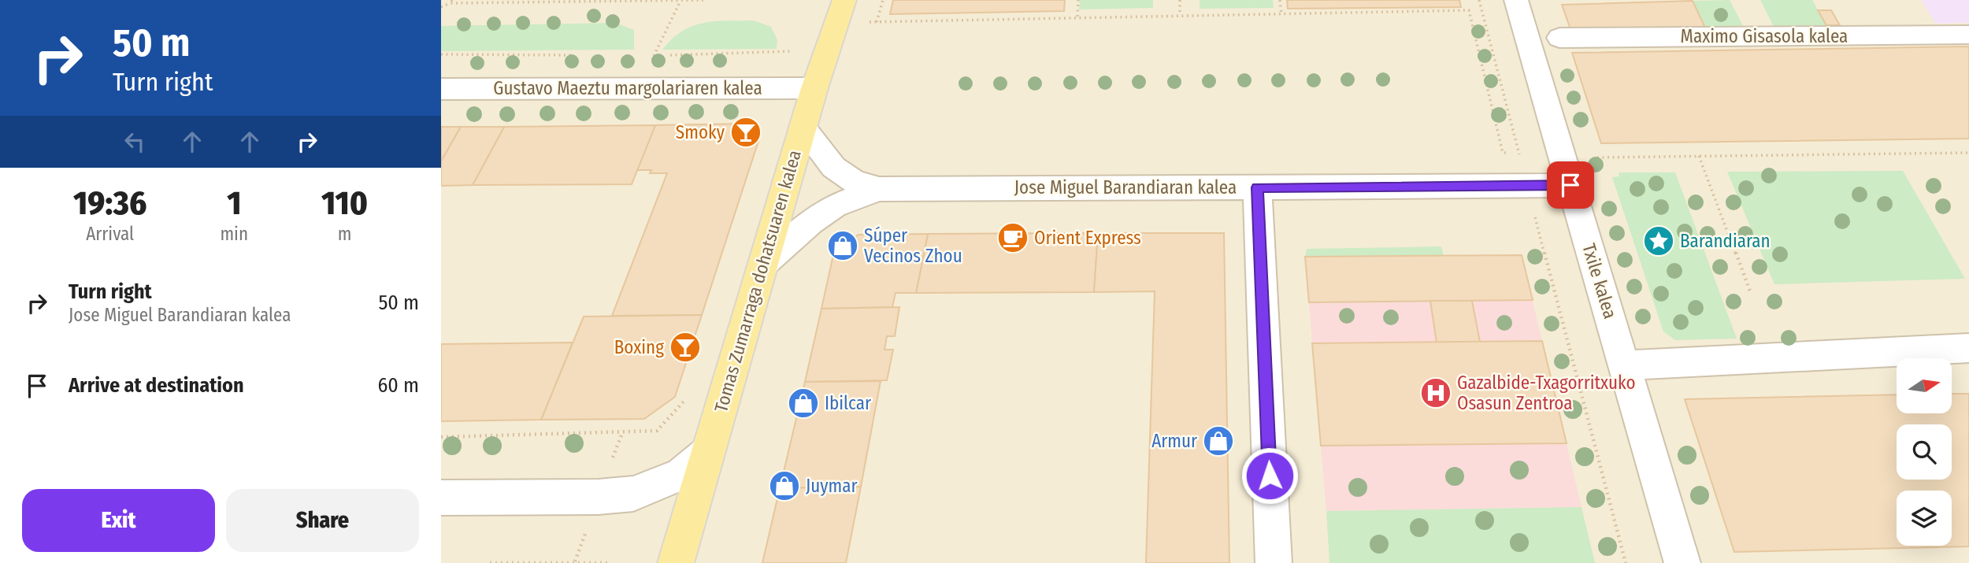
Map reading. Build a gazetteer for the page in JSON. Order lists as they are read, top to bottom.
{
  "streets": {
    "main road": ["Tomas Zumarraga dohatsuaren kalea"],
    "street": [
      "Maximo Gisasola kalea",
      "Gustavo Maeztu margolariaren kalea",
      "Jose Miguel Barandiaran kalea",
      "Txile kalea"
    ]
  },
  "crossings": [
    ["Gustavo Maeztu margolariaren kalea", "Tomas Zumarraga dohatsuaren kalea"],
    ["Jose Miguel Barandiaran kalea", "Tomas Zumarraga dohatsuaren kalea"],
    ["Jose Miguel Barandiaran kalea", "Txile kalea"]
  ],
  "places": {
    "bar": ["Smoky", "Boxing"],
    "cafe": ["Orient Express"],
    "place": ["Barandiaran"],
    "shop": [
      "Súper Vecinos Zhou",
      "Ibilcar",
      "Armur",
      "Juymar"
    ],
    "hospital": ["Gazalbide-Txagorritxuko Osasun Zentroa"]
  },
  "north": "right",
  "page": {
    "turn": ["50 m", "Turn right"],
    "eta": [
      "19:36",
      "Arrival",
      "1",
      "min",
      "110",
      "m"
    ],
    "list": [
      {
        "name": "Turn right",
        "note": "Jose Miguel Barandiaran kalea",
        "value": "50 m"
      },
      {
        "name": "Arrive at destination",
        "value": "60 m"
      }
    ],
    "buttons": ["Exit", "Share"]
  }
}
